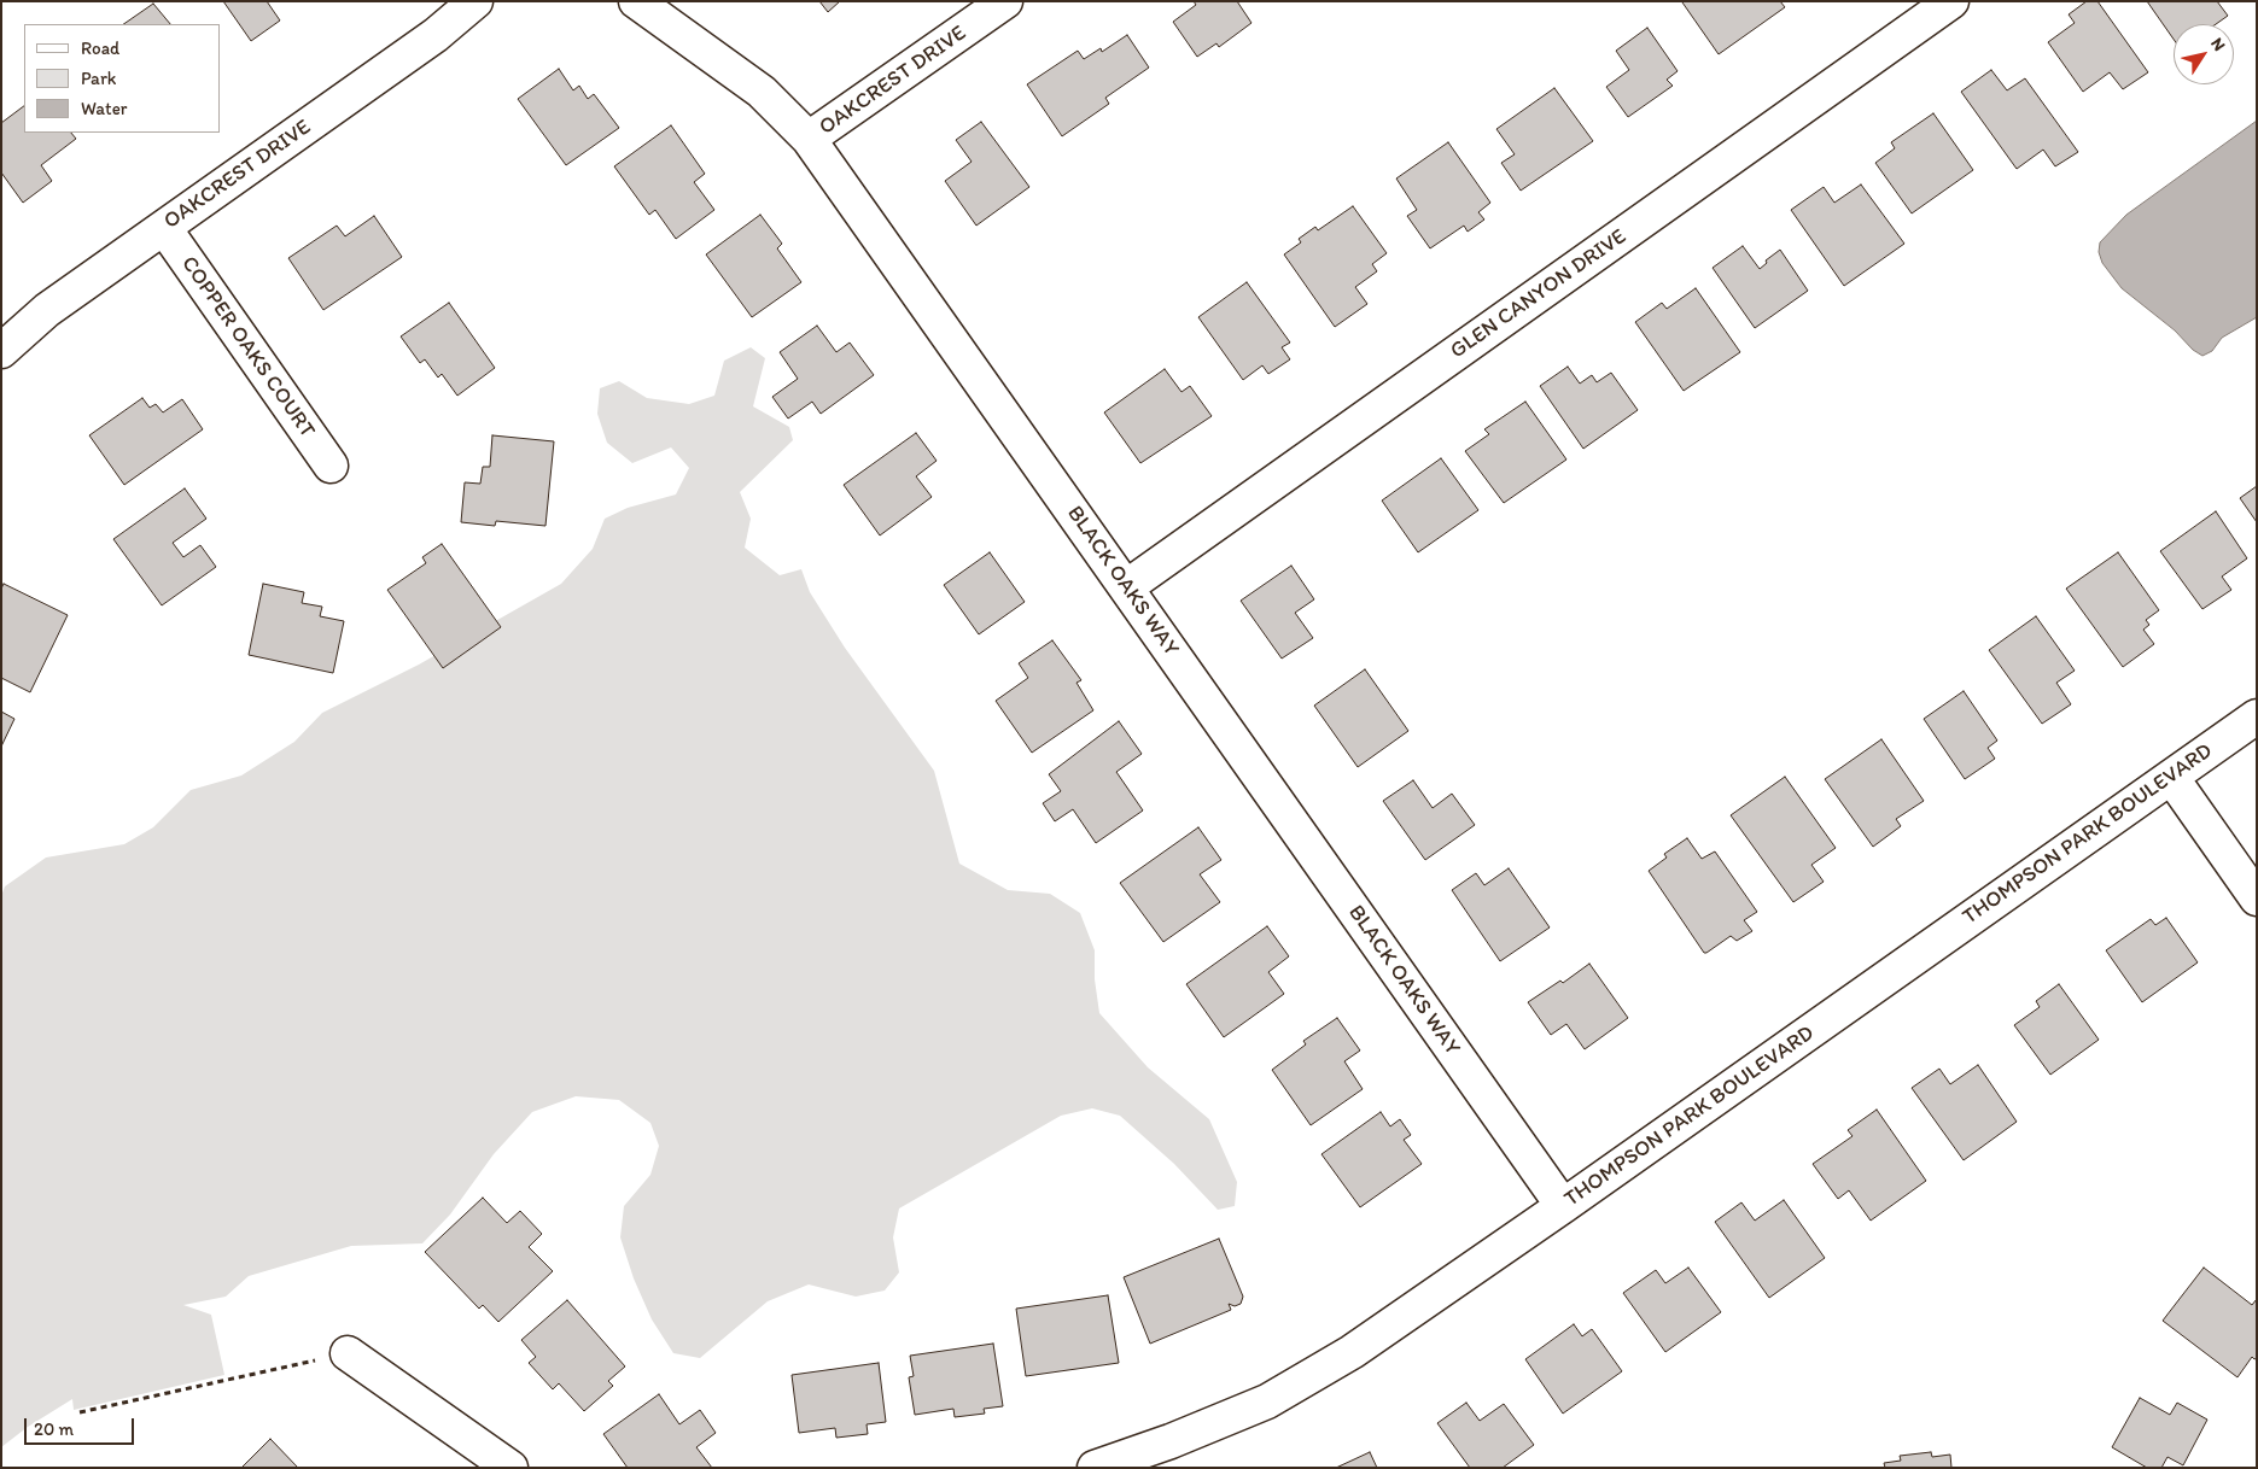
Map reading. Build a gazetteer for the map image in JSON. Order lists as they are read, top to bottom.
{
  "streets": {
    "street": [
      "OAKCREST DRIVE",
      "GLEN CANYON DRIVE",
      "COPPER OAKS COURT",
      "BLACK OAKS WAY",
      "THOMPSON PARK BOULEVARD"
    ]
  },
  "crossings": [
    ["OAKCREST DRIVE", "COPPER OAKS COURT"],
    ["OAKCREST DRIVE", "BLACK OAKS WAY"],
    ["GLEN CANYON DRIVE", "BLACK OAKS WAY"],
    ["BLACK OAKS WAY", "THOMPSON PARK BOULEVARD"]
  ],
  "legend": ["Road", "Park", "Water"],
  "scale_bar": "20 m",
  "north": "top right"
}
